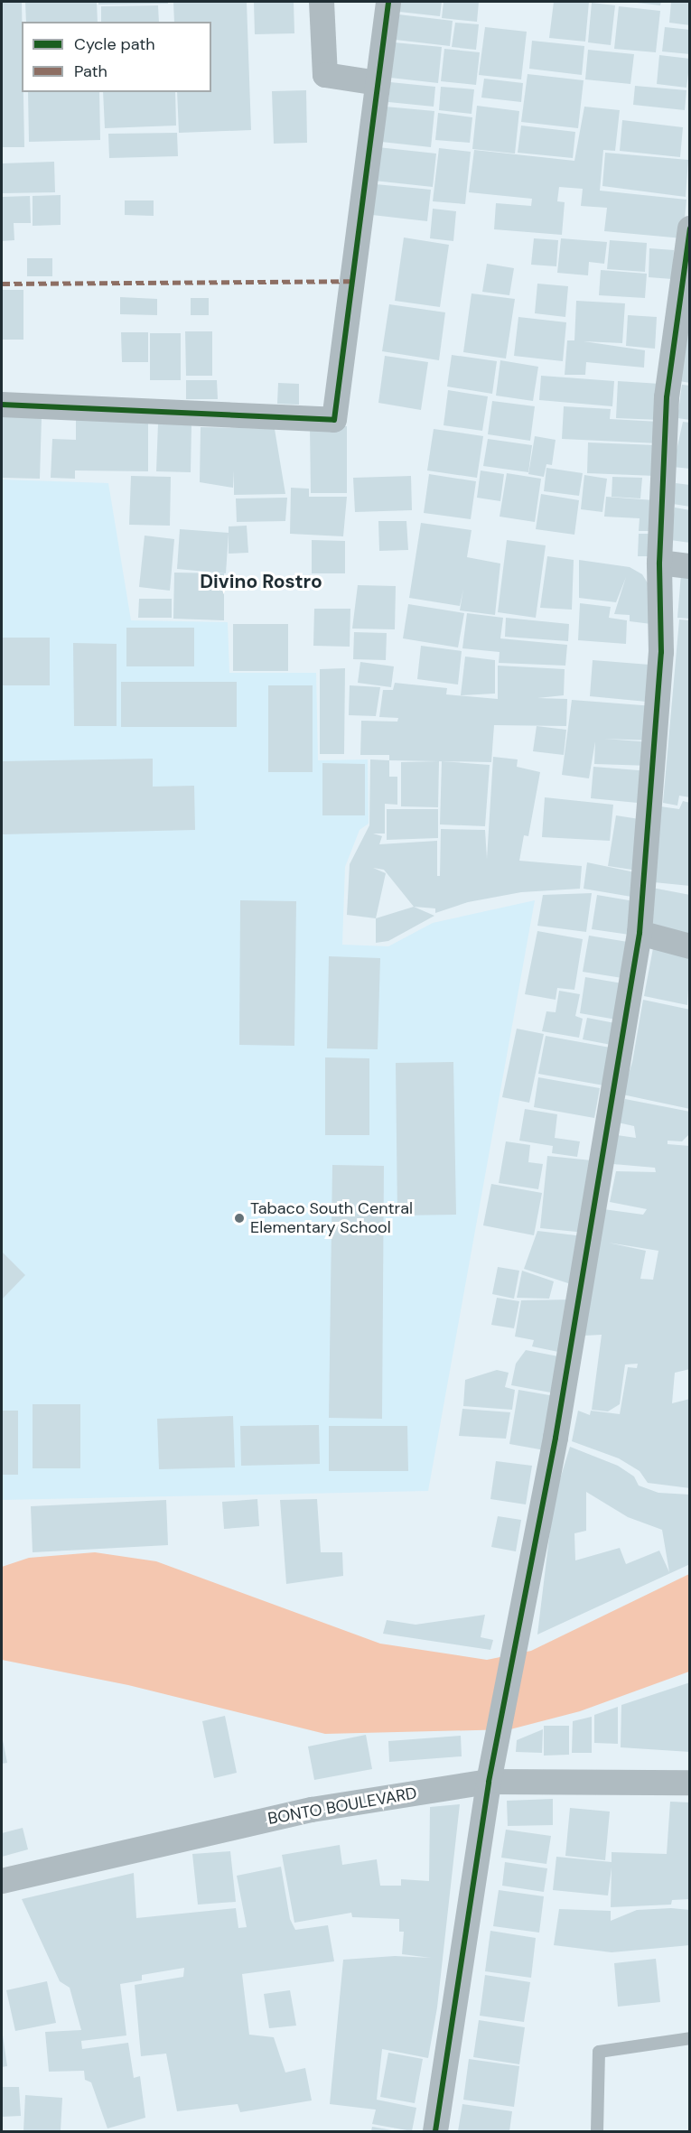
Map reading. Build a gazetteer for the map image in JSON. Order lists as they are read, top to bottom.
{
  "streets": {
    "street": ["BONTO BOULEVARD"]
  },
  "districts": ["Divino Rostro"],
  "places": ["Tabaco South Central Elementary School"],
  "legend": ["Cycle path", "Path"]
}
